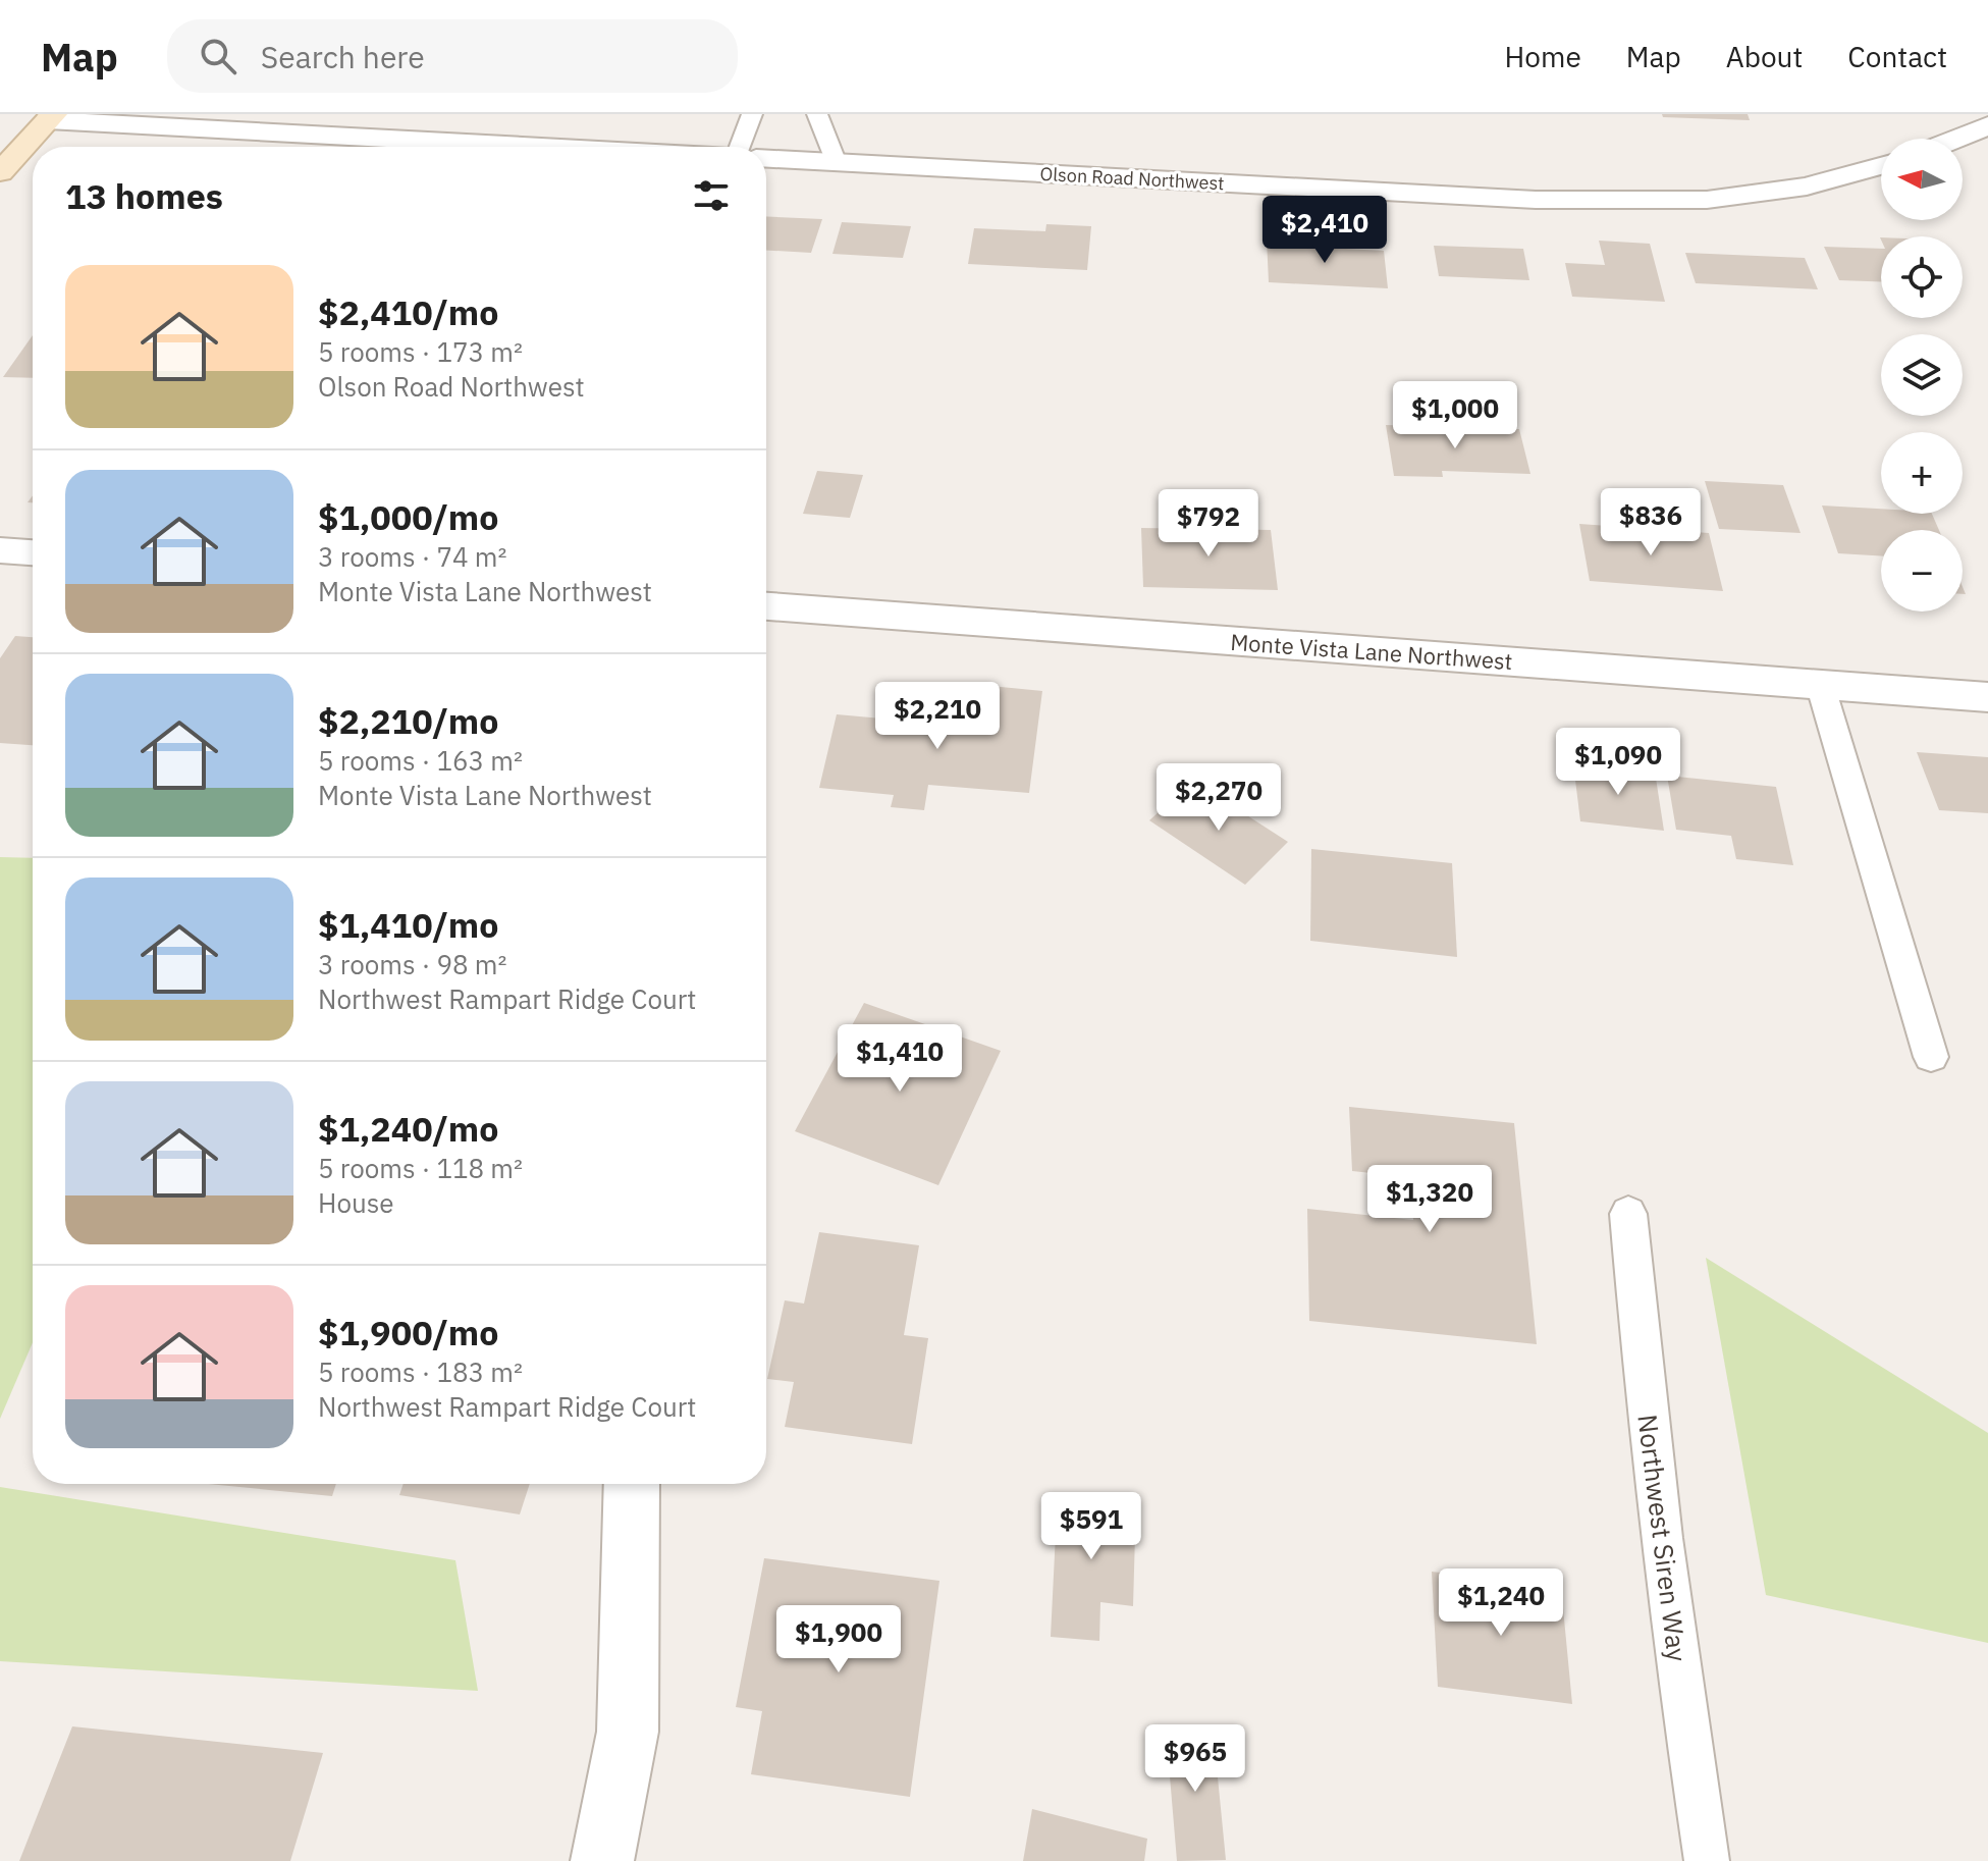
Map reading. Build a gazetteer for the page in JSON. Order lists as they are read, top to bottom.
{
  "streets": {
    "street": ["Olson Road Northwest", "Monte Vista Lane Northwest"],
    "lane": ["Northwest Siren Way"]
  },
  "north": "left",
  "page": {
    "header": "Map",
    "search": "Search here",
    "nav": [
      "Home",
      "Map",
      "About",
      "Contact"
    ],
    "map_buttons": ["+", "−"],
    "heading": "13 homes",
    "price": [
      "$2,410",
      "$1,000",
      "$836",
      "$792",
      "$2,210",
      "$1,090",
      "$2,270",
      "$1,410",
      "$1,320",
      "$591",
      "$1,240",
      "$1,900",
      "$965"
    ],
    "list": [
      {
        "name": "$2,410/mo",
        "note": "5 rooms · 173 m² · Olson Road Northwest"
      },
      {
        "name": "$1,000/mo",
        "note": "3 rooms · 74 m² · Monte Vista Lane Northwest"
      },
      {
        "name": "$2,210/mo",
        "note": "5 rooms · 163 m² · Monte Vista Lane Northwest"
      },
      {
        "name": "$1,410/mo",
        "note": "3 rooms · 98 m² · Northwest Rampart Ridge Court"
      },
      {
        "name": "$1,240/mo",
        "note": "5 rooms · 118 m² · House"
      },
      {
        "name": "$1,900/mo",
        "note": "5 rooms · 183 m² · Northwest Rampart Ridge Court"
      }
    ]
  }
}
